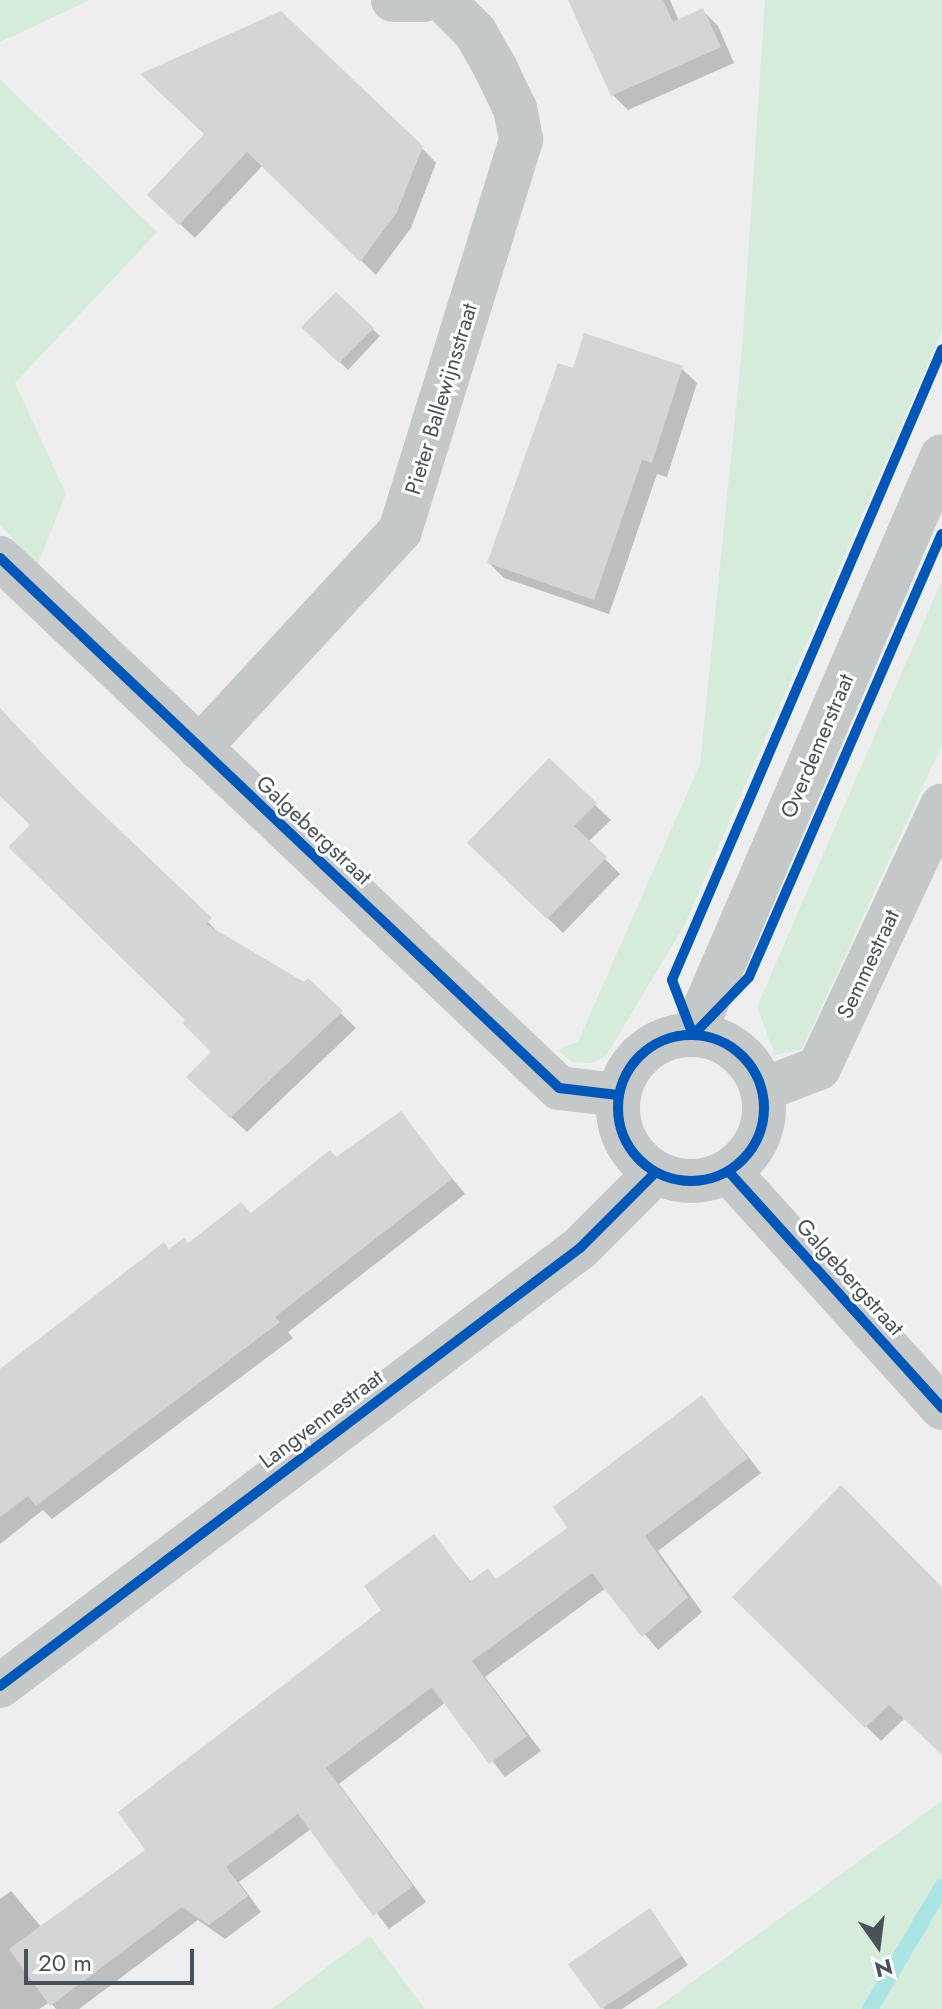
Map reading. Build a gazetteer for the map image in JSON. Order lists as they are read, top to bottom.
{
  "streets": {
    "street": [
      "Pieter Ballewijnsstraat",
      "Overdemerstraat",
      "Galgebergstraat",
      "Semmestraat",
      "Langvennestraat"
    ]
  },
  "crossings": [
    ["Pieter Ballewijnsstraat", "Galgebergstraat"],
    ["Overdemerstraat", "Galgebergstraat"],
    ["Overdemerstraat", "Semmestraat"],
    ["Overdemerstraat", "Langvennestraat"],
    ["Galgebergstraat", "Semmestraat"],
    ["Galgebergstraat", "Langvennestraat"],
    ["Semmestraat", "Langvennestraat"]
  ],
  "scale_bar": "20 m",
  "north": "bottom"
}
